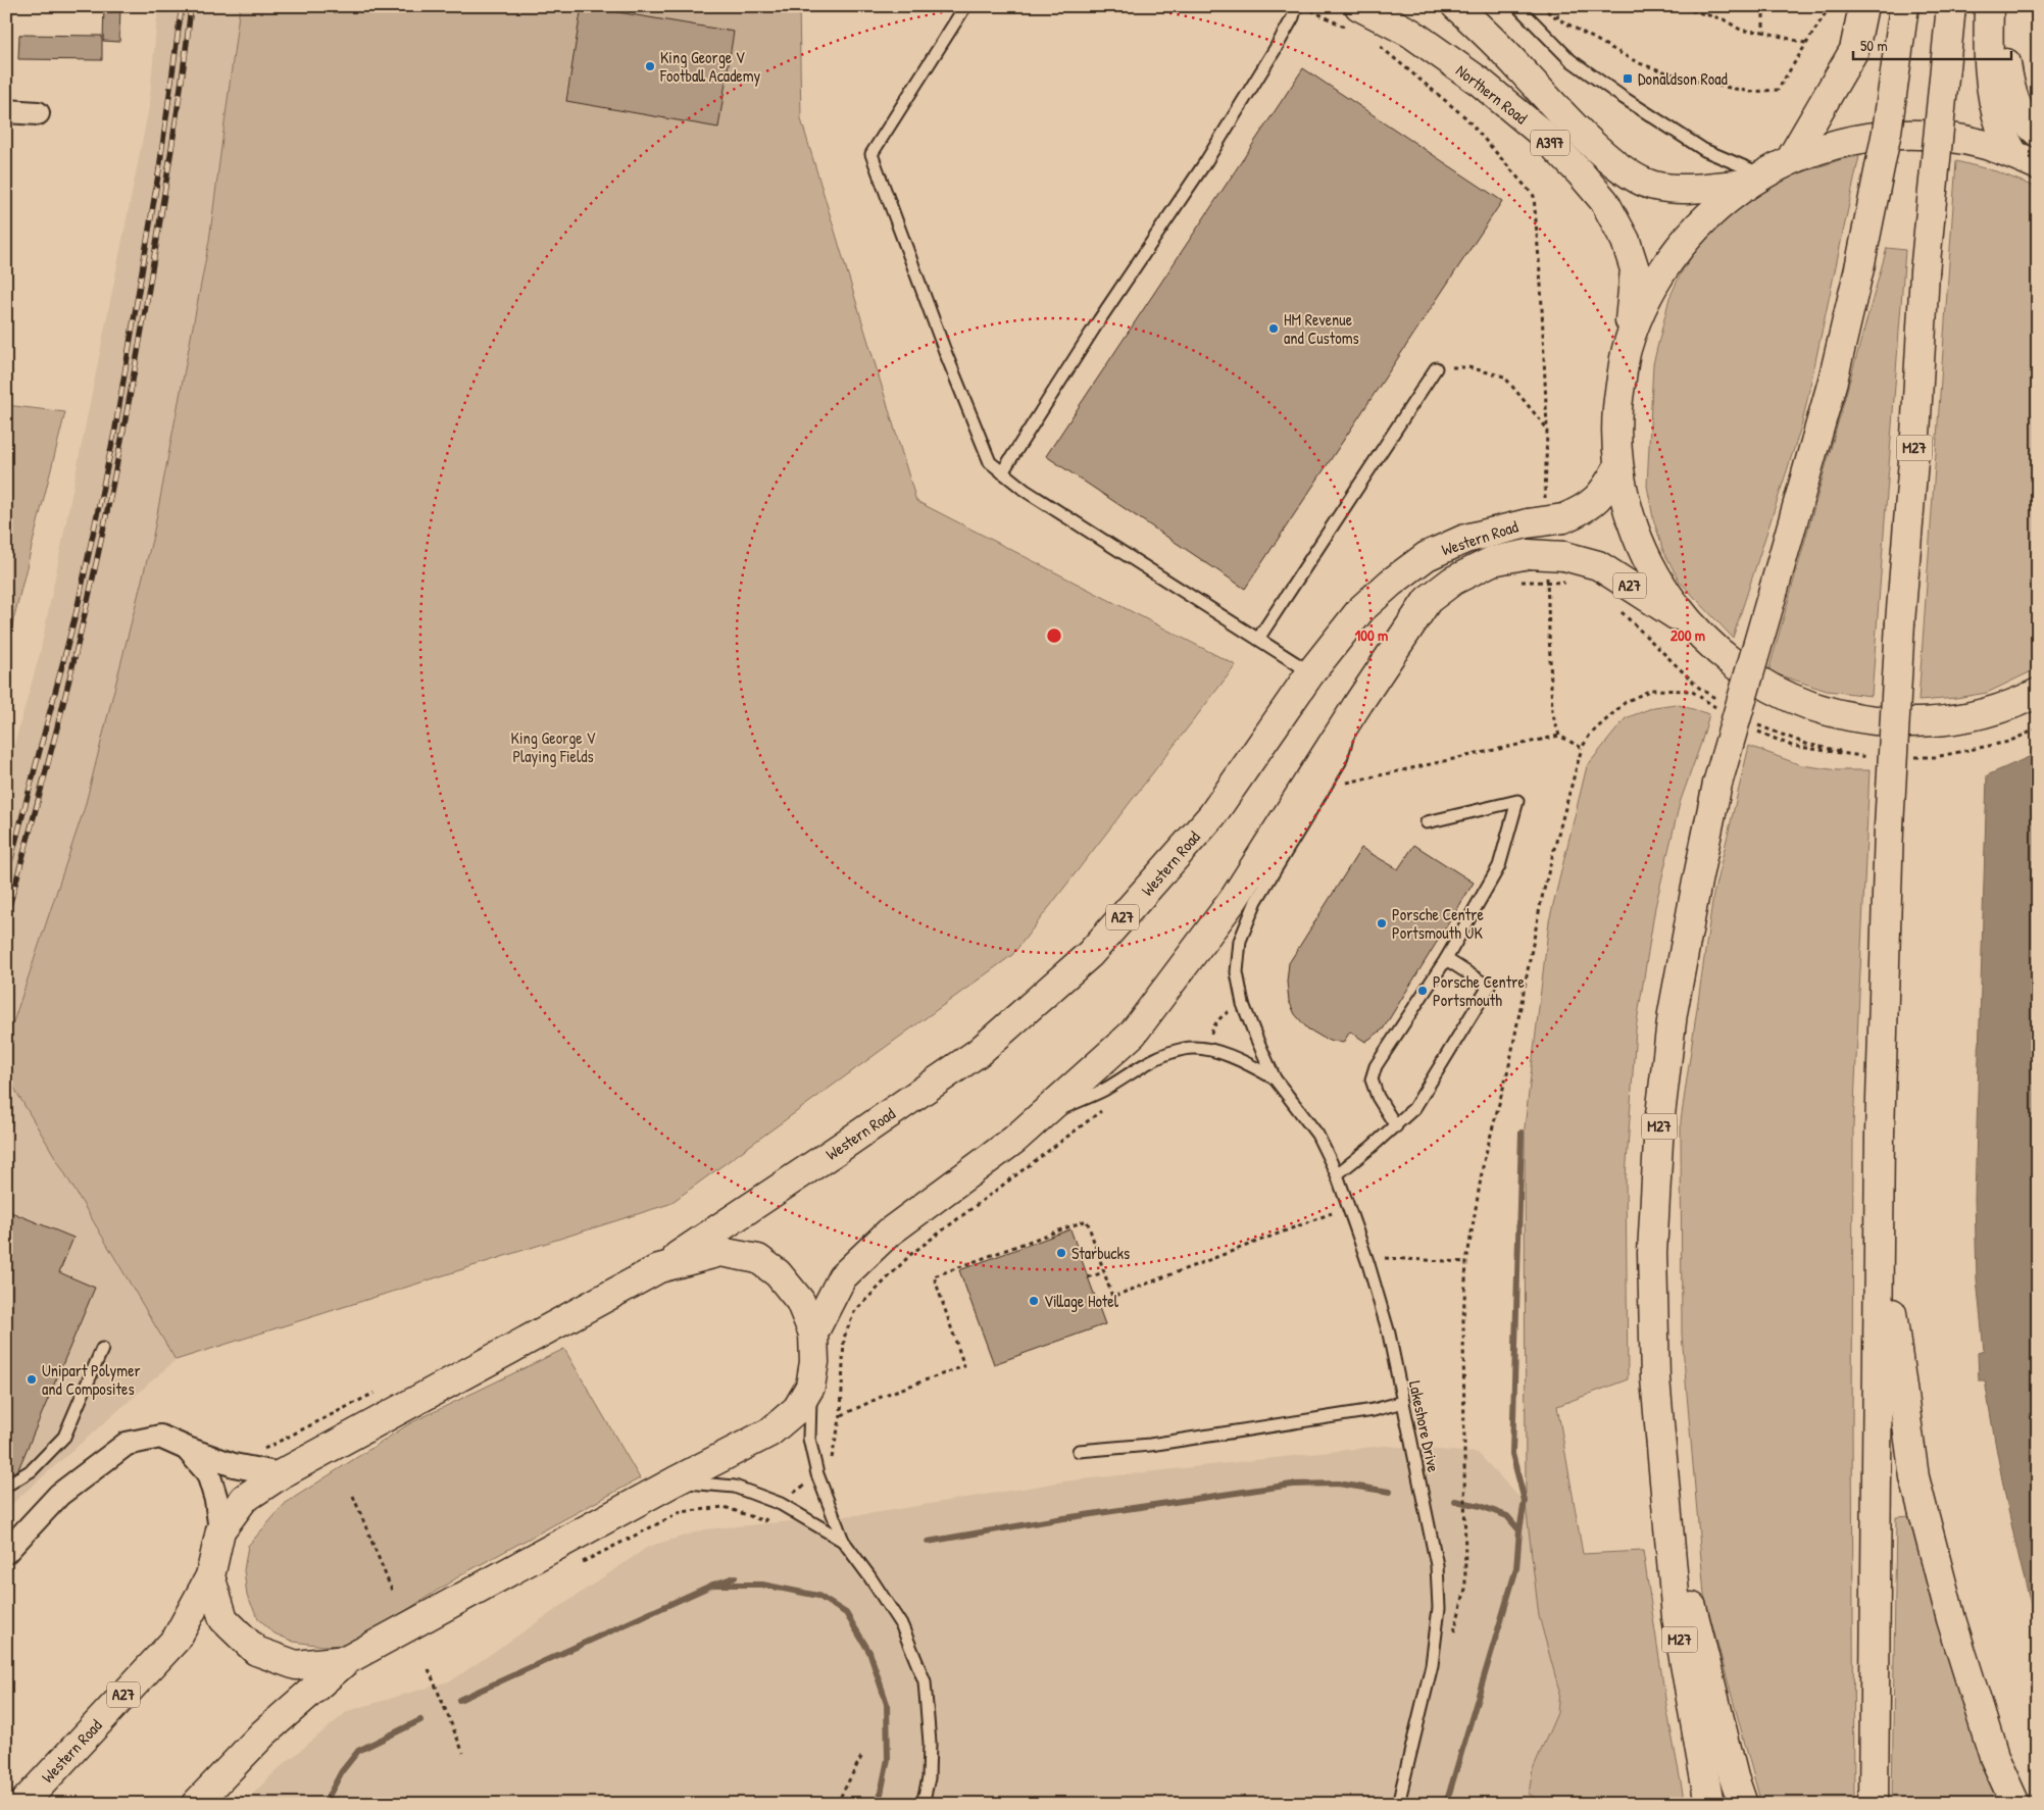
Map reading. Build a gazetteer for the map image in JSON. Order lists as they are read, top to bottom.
{
  "streets": {
    "main road": [
      "Northern Road",
      "A397",
      "M27",
      "Western Road",
      "A27"
    ],
    "lane": ["Lakeshore Drive"]
  },
  "parks": ["King George V Playing Fields"],
  "places": {
    "other": [
      "King George V Football Academy",
      "HM Revenue and Customs",
      "Porsche Centre Portsmouth UK",
      "Porsche Centre Portsmouth",
      "Starbucks",
      "Village Hotel",
      "Unipart Polymer and Composites"
    ],
    "transit": ["Donaldson Road"]
  },
  "scale_bar": "50 m",
  "rings": ["100 m", "200 m"]
}
